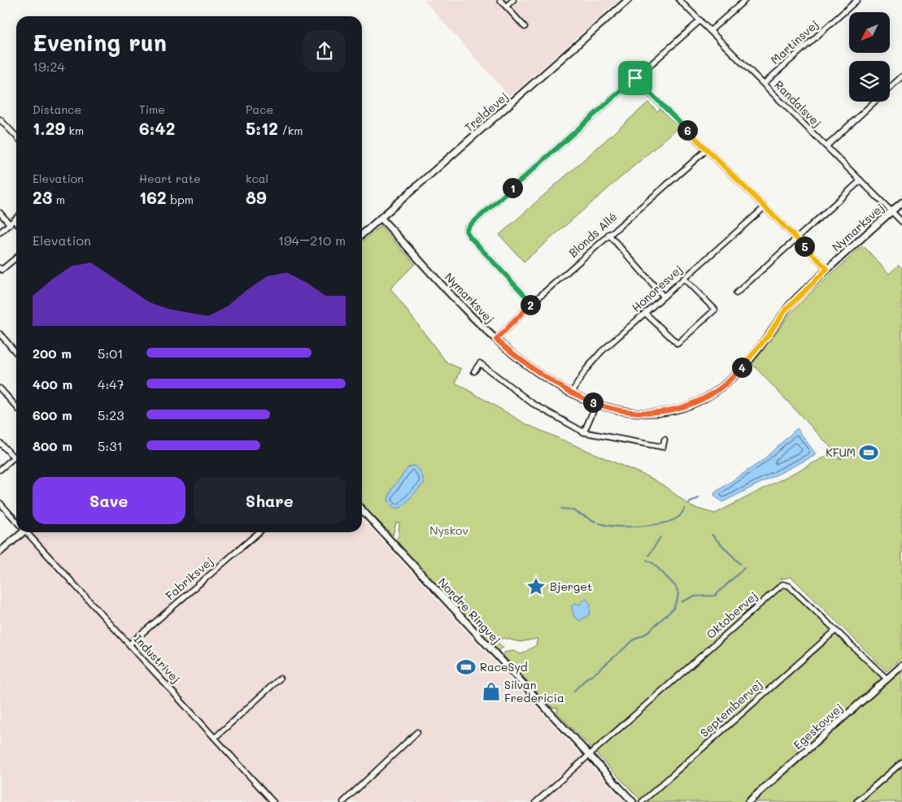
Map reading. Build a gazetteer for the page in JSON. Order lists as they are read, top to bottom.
{
  "streets": {
    "street": [
      "Martinsvej",
      "Randalsvej",
      "Treldevej",
      "Nymarksvej",
      "Blonds Allé",
      "Honoresvej",
      "Fabriksvej",
      "Nordre Ringvej",
      "Oktobervej",
      "Industrivej",
      "Septembervej",
      "Egeskovvej"
    ]
  },
  "crossings": [
    ["Martinsvej", "Randalsvej"],
    ["Randalsvej", "Nymarksvej"],
    ["Treldevej", "Nymarksvej"],
    ["Nymarksvej", "Blonds Allé"],
    ["Nymarksvej", "Honoresvej"],
    ["Fabriksvej", "Industrivej"],
    ["Nordre Ringvej", "Oktobervej"],
    ["Oktobervej", "Septembervej"],
    ["Oktobervej", "Egeskovvej"]
  ],
  "parks": ["Nyskov"],
  "places": {
    "sports": ["KFUM", "RaceSyd"],
    "place": ["Bjerget"],
    "shop": ["Silvan Fredericia"]
  },
  "north": "bottom left",
  "page": {
    "heading": ["Evening run", "19:24"],
    "stats": [
      ["Distance", "1.29 km"],
      ["Time", "6:42"],
      ["Pace", "5:12 /km"],
      ["Elevation", "23 m"],
      ["Heart rate", "162 bpm"],
      ["kcal", "89"]
    ],
    "pins": [
      "6",
      "1",
      "5",
      "2",
      "4",
      "3"
    ],
    "chart": ["Elevation", "194–210 m"],
    "list": [
      {
        "name": "200 m",
        "note": "5:01"
      },
      {
        "name": "400 m",
        "note": "4:47"
      },
      {
        "name": "600 m",
        "note": "5:23"
      },
      {
        "name": "800 m",
        "note": "5:31"
      }
    ],
    "buttons": ["Save", "Share"]
  }
}
